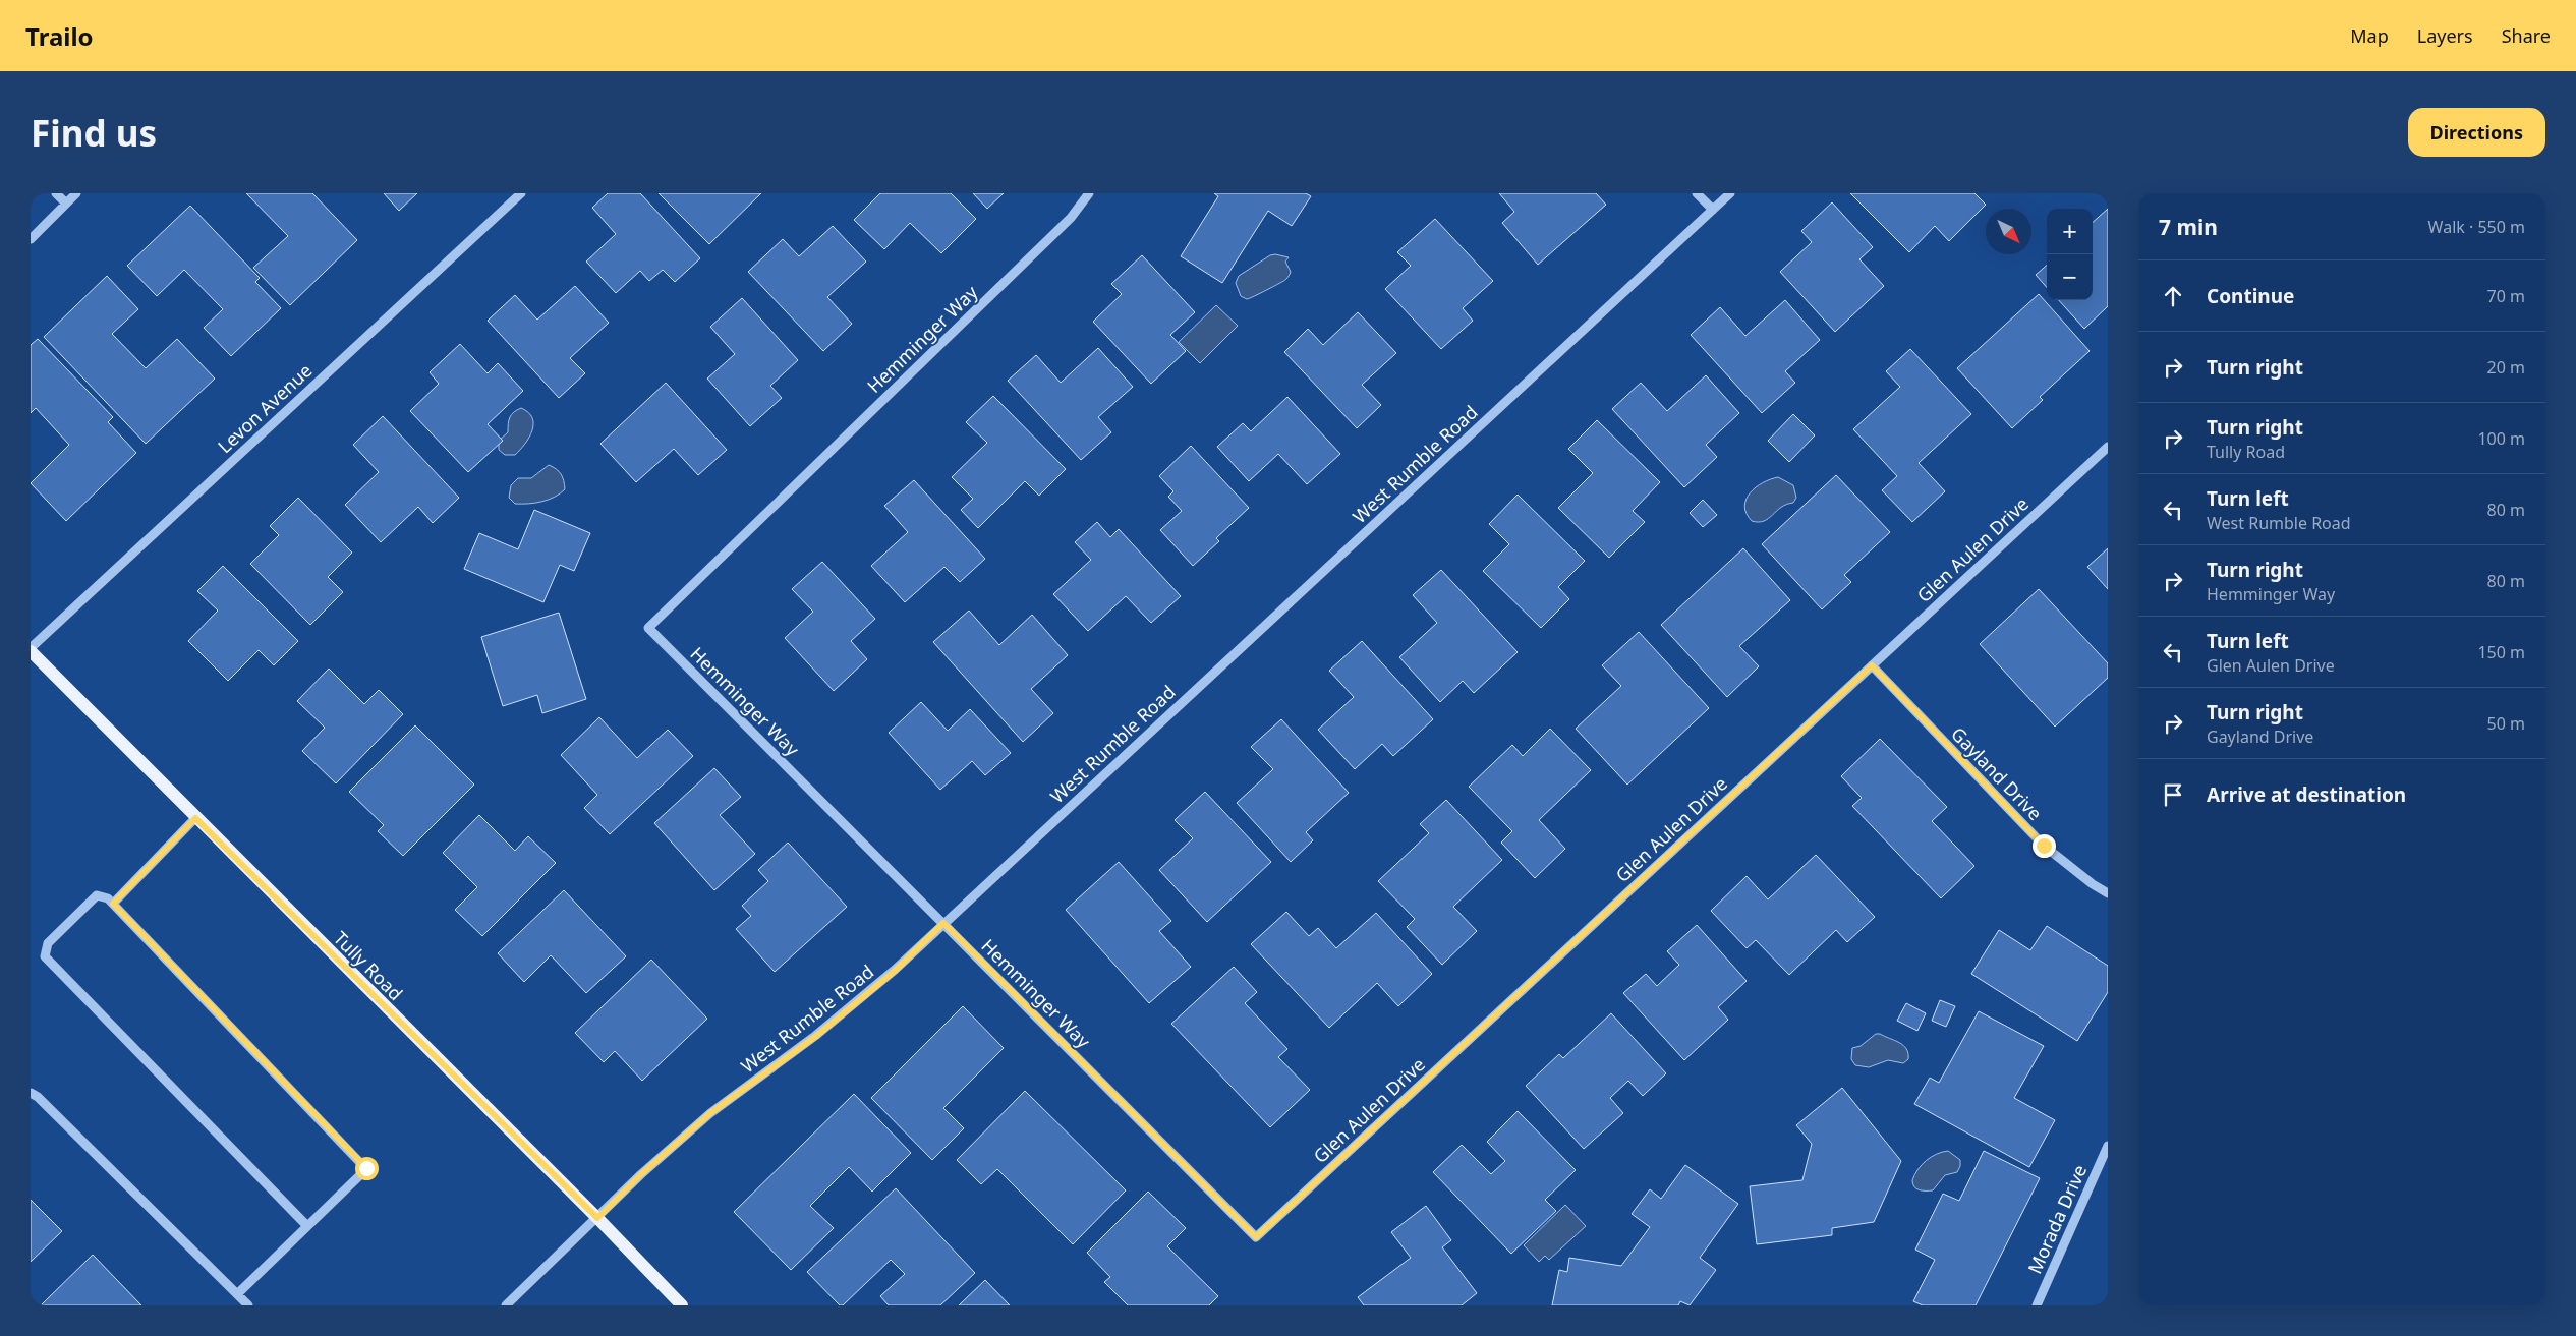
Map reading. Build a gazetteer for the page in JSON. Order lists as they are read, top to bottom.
{
  "streets": {
    "main road": ["Tully Road"],
    "street": [
      "Hemminger Way",
      "Levon Avenue",
      "West Rumble Road",
      "Glen Aulen Drive",
      "Gayland Drive",
      "Morada Drive"
    ]
  },
  "crossings": [
    ["Hemminger Way", "West Rumble Road"],
    ["Hemminger Way", "Glen Aulen Drive"],
    ["Levon Avenue", "Tully Road"],
    ["West Rumble Road", "Tully Road"],
    ["Glen Aulen Drive", "Gayland Drive"]
  ],
  "north": "bottom right",
  "page": {
    "header": "Trailo",
    "nav": ["Map", "Layers", "Share"],
    "buttons": "Directions",
    "title": "Find us",
    "heading": ["7 min", "Walk · 550 m"],
    "map_buttons": ["+", "−"],
    "list": [
      ["Continue", "70 m"],
      ["Turn right", "20 m"],
      ["Turn right", "Tully Road", "100 m"],
      ["Turn left", "West Rumble Road", "80 m"],
      ["Turn right", "Hemminger Way", "80 m"],
      ["Turn left", "Glen Aulen Drive", "150 m"],
      ["Turn right", "Gayland Drive", "50 m"],
      "Arrive at destination"
    ]
  }
}
